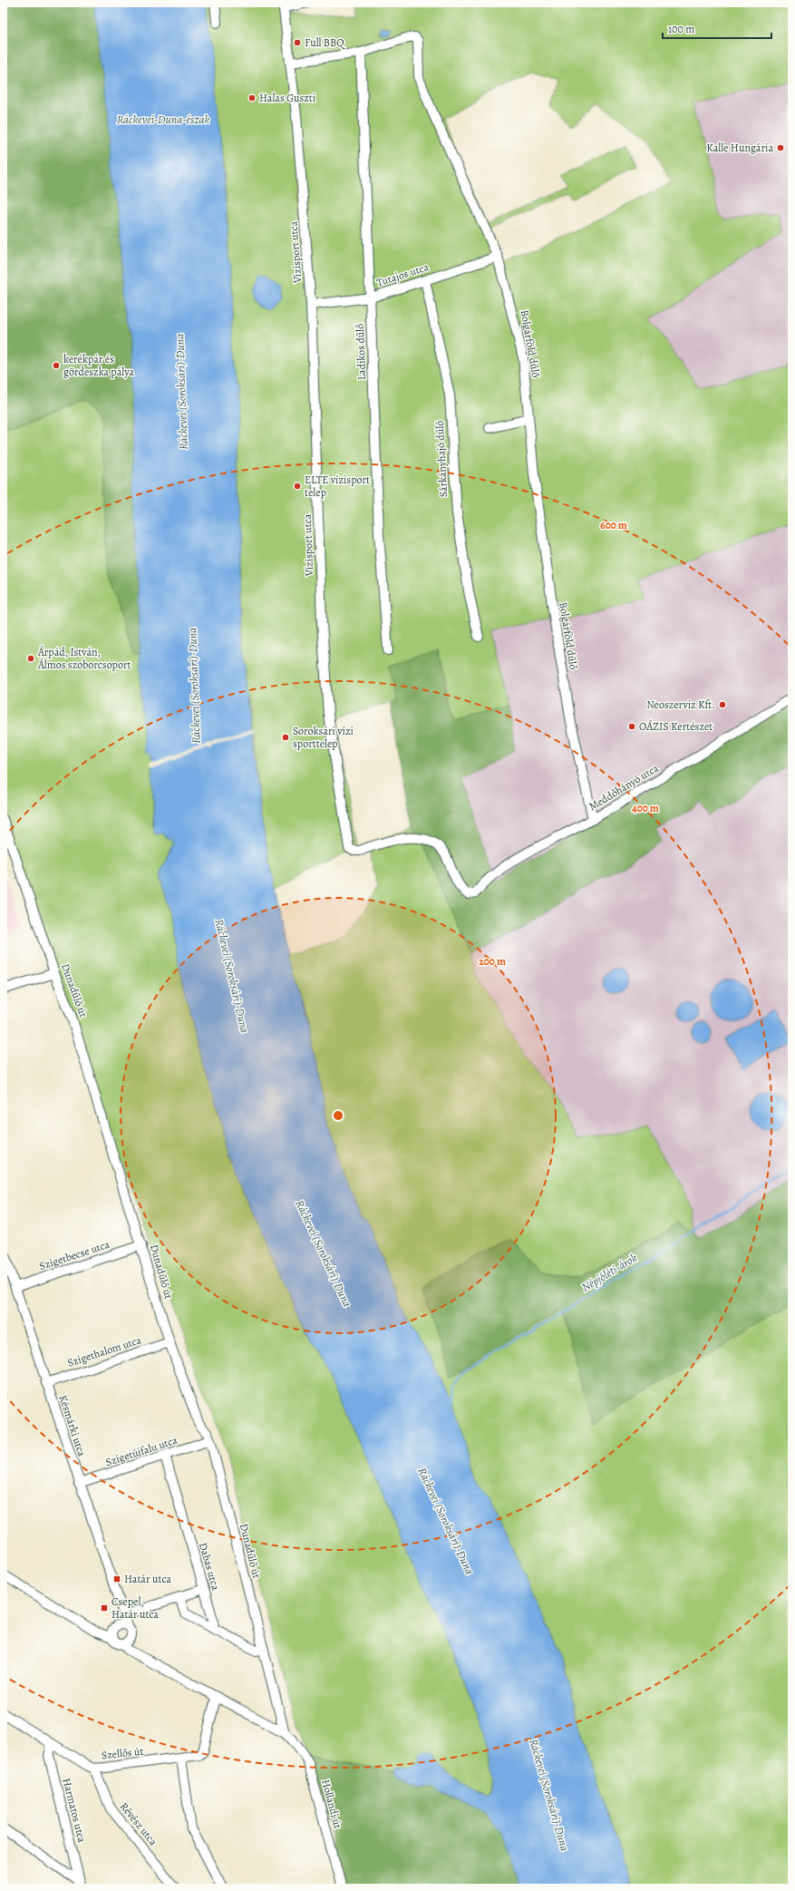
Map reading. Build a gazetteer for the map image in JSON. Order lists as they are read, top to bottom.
{
  "streets": {
    "street": [
      "Vízisport utca",
      "Tutajos utca",
      "Bolgárföld dűlő",
      "Ladikos dűlő",
      "Sárkányhajó dűlő",
      "Meddőhányó utca",
      "Dunadűlő út",
      "Szigetbecse utca",
      "Szigethalom utca",
      "Késmárki utca",
      "Szigetújfalu utca",
      "Dabas utca",
      "Szellős út",
      "Hollandi út",
      "Harmatos utca",
      "Révész utca"
    ]
  },
  "crossings": [
    ["Vízisport utca", "Tutajos utca"],
    ["Vízisport utca", "Bolgárföld dűlő"],
    ["Vízisport utca", "Meddőhányó utca"],
    ["Tutajos utca", "Bolgárföld dűlő"],
    ["Tutajos utca", "Ladikos dűlő"],
    ["Tutajos utca", "Sárkányhajó dűlő"],
    ["Bolgárföld dűlő", "Ladikos dűlő"],
    ["Bolgárföld dűlő", "Meddőhányó utca"],
    ["Dunadűlő út", "Szigetbecse utca"],
    ["Dunadűlő út", "Szigethalom utca"],
    ["Dunadűlő út", "Szigetújfalu utca"],
    ["Dunadűlő út", "Hollandi út"],
    ["Szigetbecse utca", "Késmárki utca"],
    ["Szigethalom utca", "Késmárki utca"],
    ["Késmárki utca", "Szigetújfalu utca"],
    ["Szigetújfalu utca", "Dabas utca"],
    ["Szellős út", "Harmatos utca"],
    ["Szellős út", "Révész utca"]
  ],
  "water": ["Ráckevei-Duna-észak", "Ráckevei (Soroksári)-Duna", "Népjóléti-árok"],
  "places": {
    "other": [
      "Full BBQ",
      "Halas Guszti",
      "Kalle Hungária",
      "kerékpár és gördeszka pálya",
      "ELTE vízisport telep",
      "Árpád, István, Álmos szoborcsoport",
      "Neoszerviz Kft.",
      "OÁZIS Kertészet",
      "Soroksári vízi sporttelep"
    ],
    "transit": ["Határ utca", "Csepel, Határ utca"]
  },
  "scale_bar": "100 m",
  "rings": ["600 m", "400 m", "200 m"]
}
